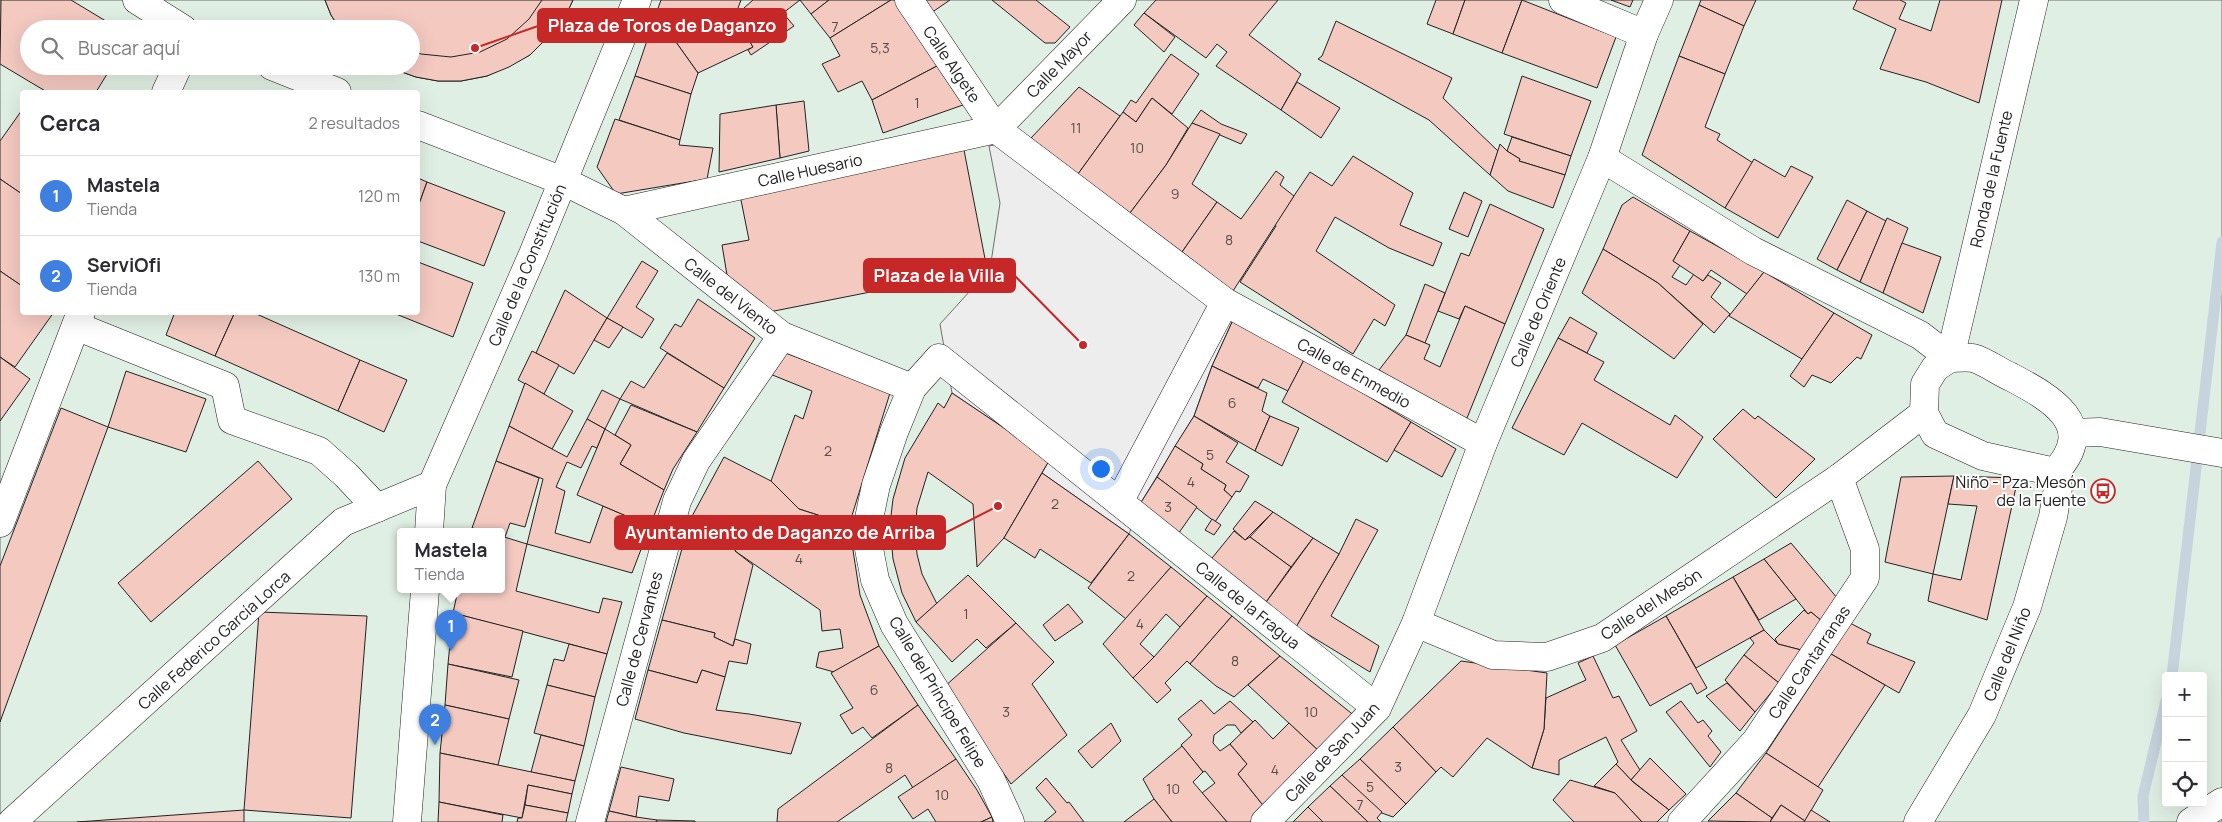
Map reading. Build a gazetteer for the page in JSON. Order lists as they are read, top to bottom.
{
  "streets": {
    "street": [
      "Calle Algete",
      "Calle Mayor",
      "Calle Huesario",
      "Ronda de la Fuente",
      "Calle de la Constitución",
      "Calle del Viento",
      "Calle de Oriente",
      "Calle de Enmedio",
      "Calle del Mesón",
      "Calle de la Fragua",
      "Calle de Cervantes",
      "Calle Federico García Lorca",
      "Calle del Niño",
      "Calle Cantarranas",
      "Calle del Príncipe Felipe",
      "Calle de San Juan"
    ]
  },
  "crossings": [
    ["Calle Algete", "Calle Mayor"],
    ["Calle Algete", "Calle Huesario"],
    ["Calle Algete", "Calle de Enmedio"],
    ["Calle Mayor", "Calle Huesario"],
    ["Calle Huesario", "Calle del Viento"],
    ["Calle de la Constitución", "Calle del Viento"],
    ["Calle de la Constitución", "Calle Federico García Lorca"],
    ["Calle del Viento", "Calle de Cervantes"],
    ["Calle del Viento", "Calle del Príncipe Felipe"],
    ["Calle de Oriente", "Calle de Enmedio"],
    ["Calle de Oriente", "Calle del Mesón"],
    ["Calle de Oriente", "Calle de San Juan"],
    ["Calle del Mesón", "Calle Cantarranas"],
    ["Calle del Mesón", "Calle de San Juan"],
    ["Calle de la Fragua", "Calle del Príncipe Felipe"],
    ["Calle de la Fragua", "Calle de San Juan"]
  ],
  "places": {
    "other": ["Plaza de Toros de Daganzo", "Plaza de la Villa", "Ayuntamiento de Daganzo de Arriba"],
    "bus stop": ["Niño - Pza. Mesón de la Fuente"]
  },
  "house_numbers": [
    "7",
    "5,3",
    "1",
    "11",
    "10",
    "9",
    "8",
    "6",
    "2",
    "5",
    "4",
    "2",
    "3",
    "4",
    "2",
    "1",
    "4",
    "8",
    "6",
    "3",
    "10",
    "3",
    "8",
    "4",
    "5",
    "10",
    "10",
    "7"
  ],
  "page": {
    "search": "Buscar aquí",
    "heading": ["Cerca", "2 resultados"],
    "list": [
      {
        "mark": "1",
        "name": "Mastela",
        "note": "Tienda",
        "value": "120 m"
      },
      {
        "mark": "2",
        "name": "ServiOfi",
        "note": "Tienda",
        "value": "130 m"
      }
    ],
    "popup": ["Mastela", "Tienda"],
    "pins": ["1", "2"],
    "map_buttons": ["+", "−"]
  }
}
